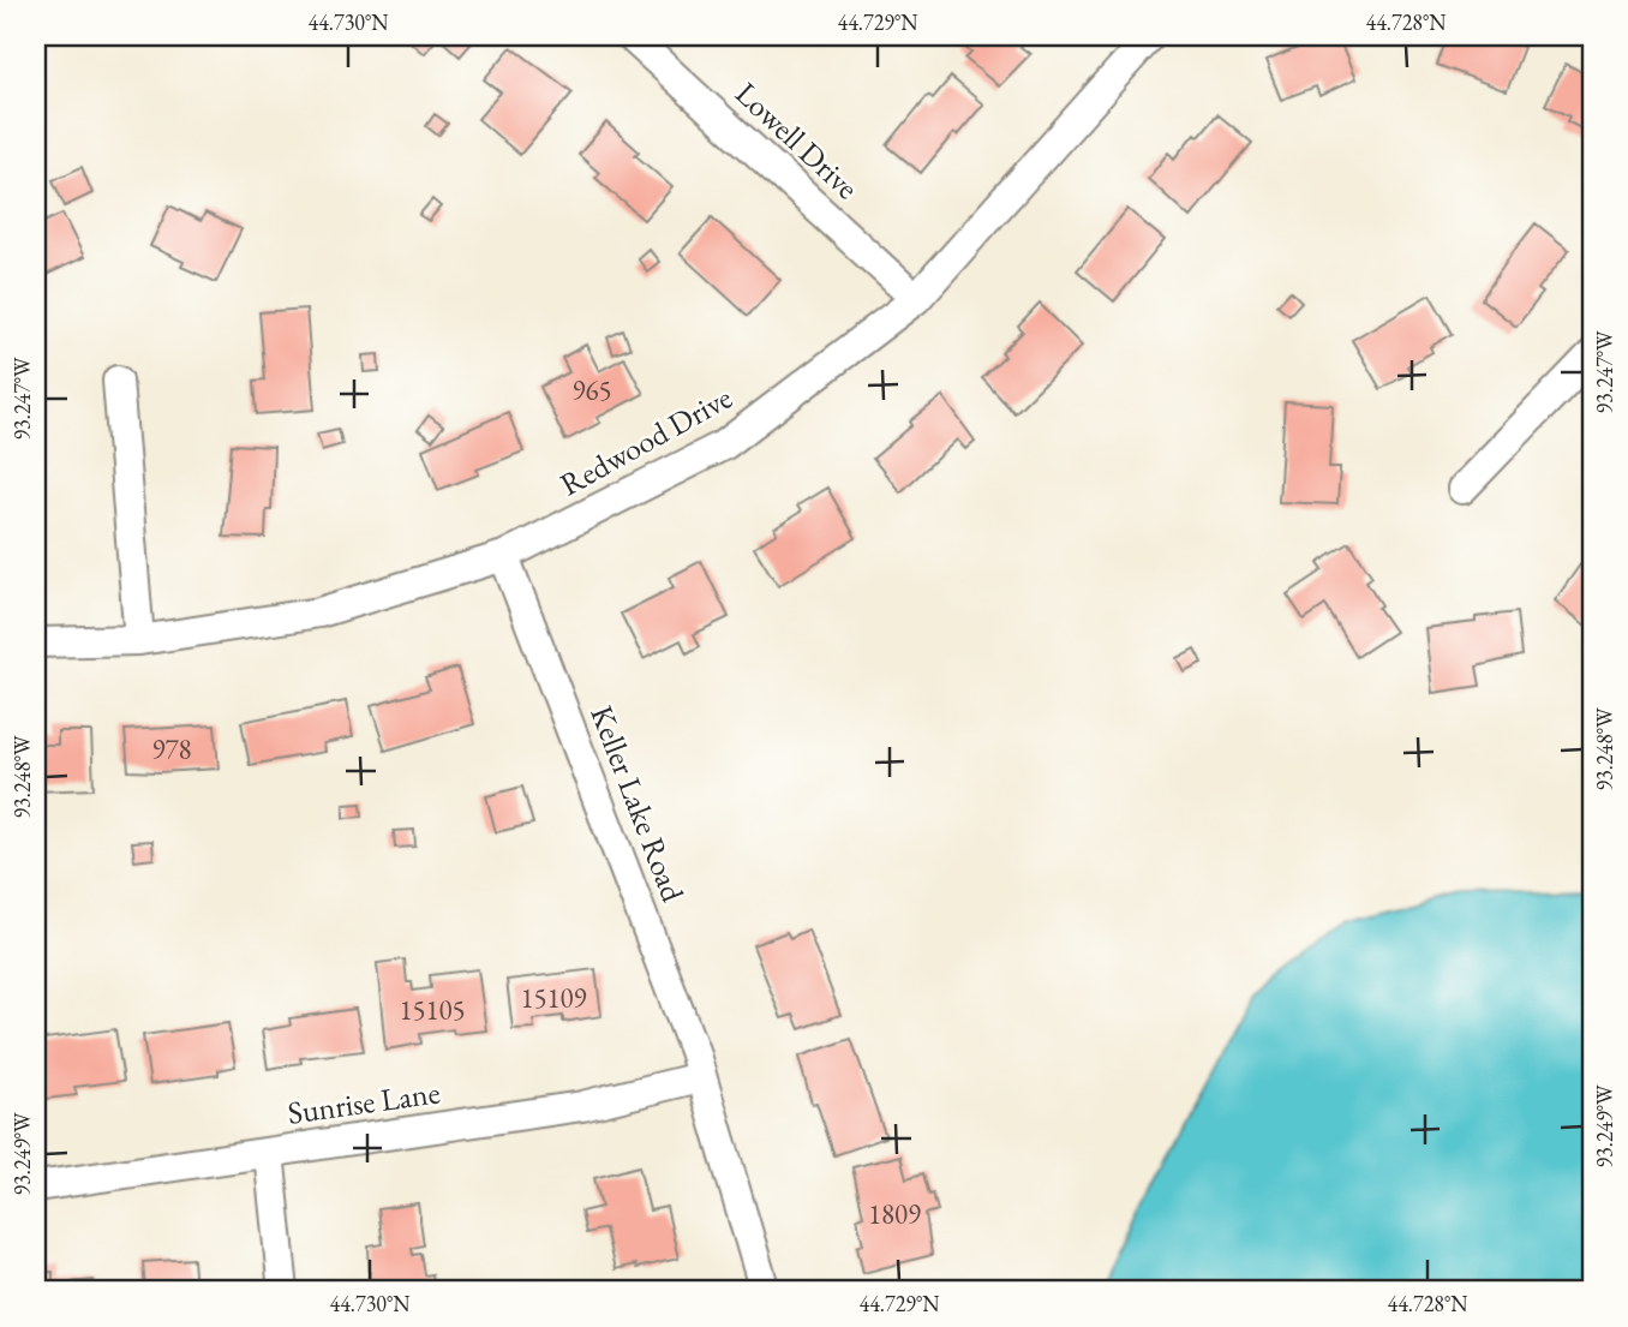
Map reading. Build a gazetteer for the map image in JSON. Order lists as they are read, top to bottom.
{
  "streets": {
    "street": [
      "Lowell Drive",
      "Redwood Drive",
      "Keller Lake Road",
      "Sunrise Lane"
    ]
  },
  "crossings": [
    ["Lowell Drive", "Redwood Drive"],
    ["Redwood Drive", "Keller Lake Road"],
    ["Keller Lake Road", "Sunrise Lane"]
  ],
  "house_numbers": [
    "965",
    "978",
    "15109",
    "15105",
    "1809"
  ],
  "coordinates": [
    "44.730°N",
    "44.729°N",
    "44.728°N",
    "93.247°W",
    "93.248°W",
    "93.249°W"
  ]
}
